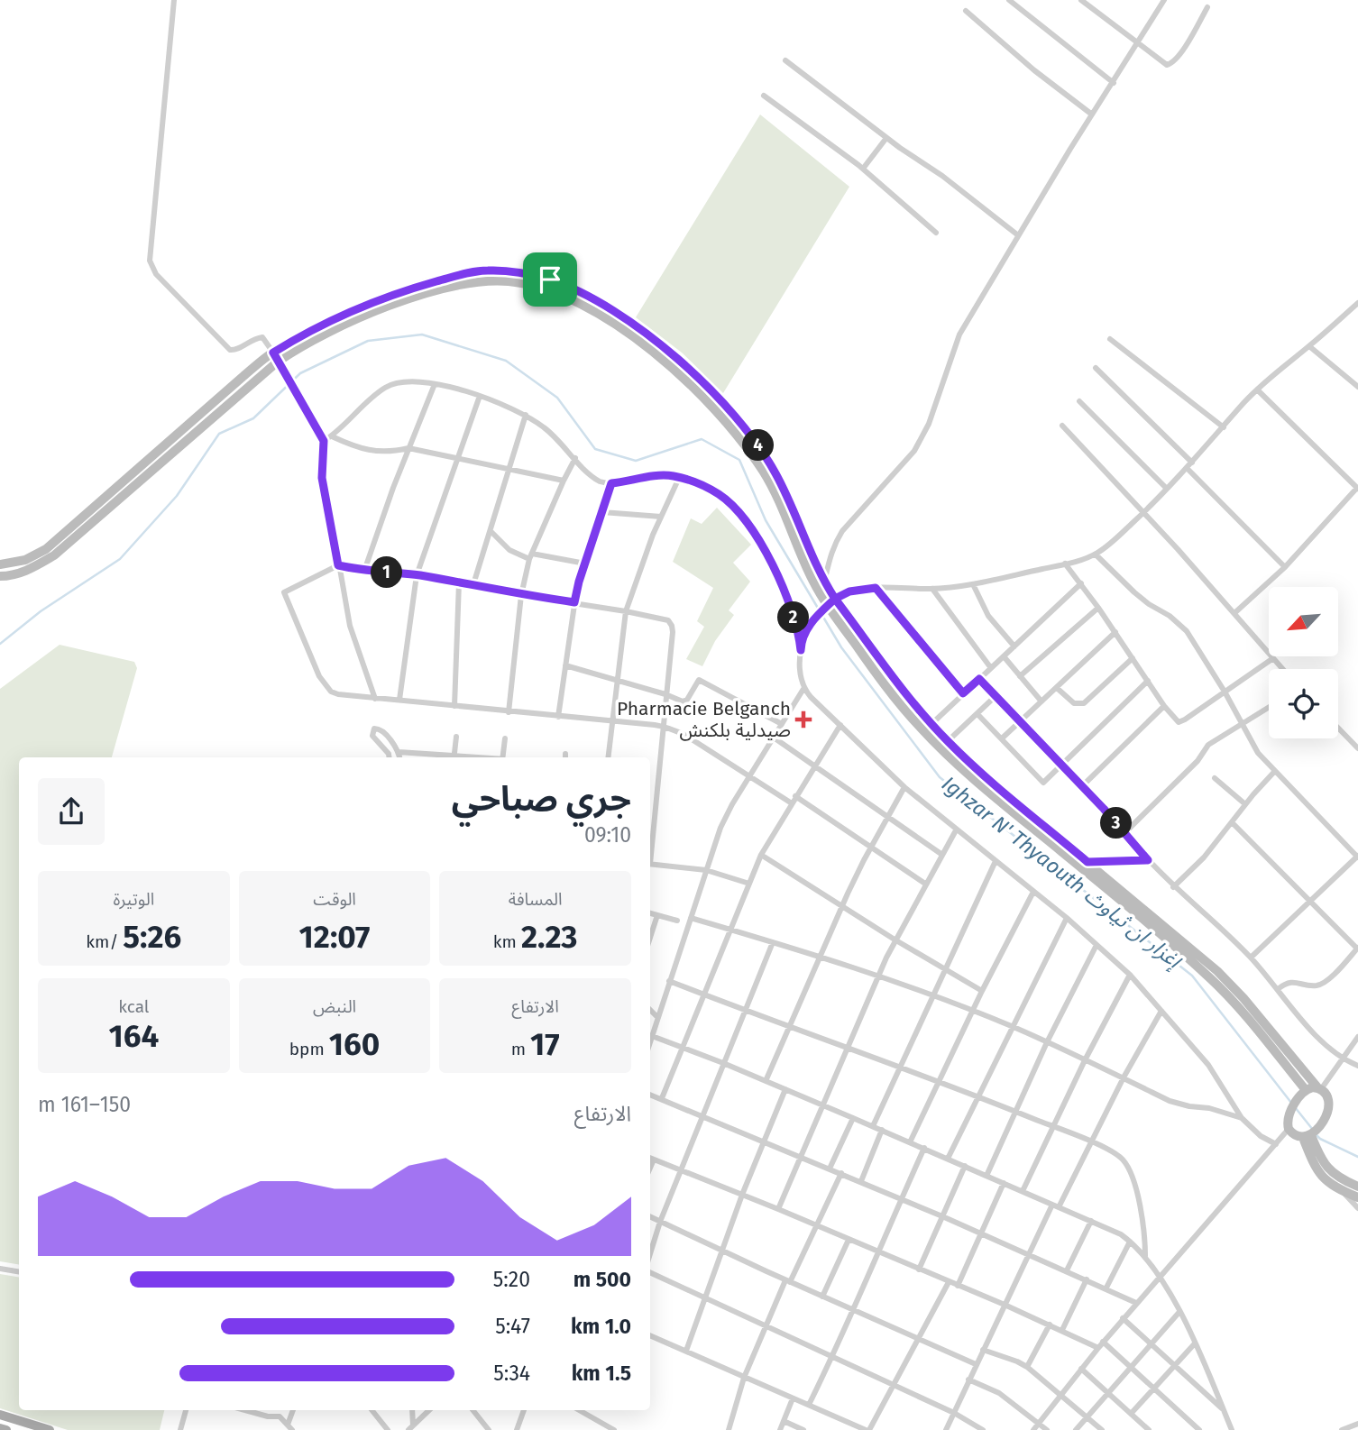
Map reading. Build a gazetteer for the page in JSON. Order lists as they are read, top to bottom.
{
  "water": ["Ighzar N' Thyaouth إغزار ان ثياوث"],
  "places": {
    "health": ["Pharmacie Belganch صيدلية بلكنش"]
  },
  "north": "bottom left",
  "page": {
    "pins": [
      "4",
      "1",
      "2",
      "3"
    ],
    "heading": ["جري صباحي", "09:10"],
    "stats": [
      ["المسافة", "2.23 km"],
      ["الوقت", "12:07"],
      ["الوتيرة", "5:26 /km"],
      ["الارتفاع", "17 m"],
      ["النبض", "160 bpm"],
      ["kcal", "164"]
    ],
    "chart": ["الارتفاع", "150–161 m"],
    "list": [
      {
        "name": "500 m",
        "note": "5:20"
      },
      {
        "name": "1.0 km",
        "note": "5:47"
      },
      {
        "name": "1.5 km",
        "note": "5:34"
      }
    ]
  }
}
